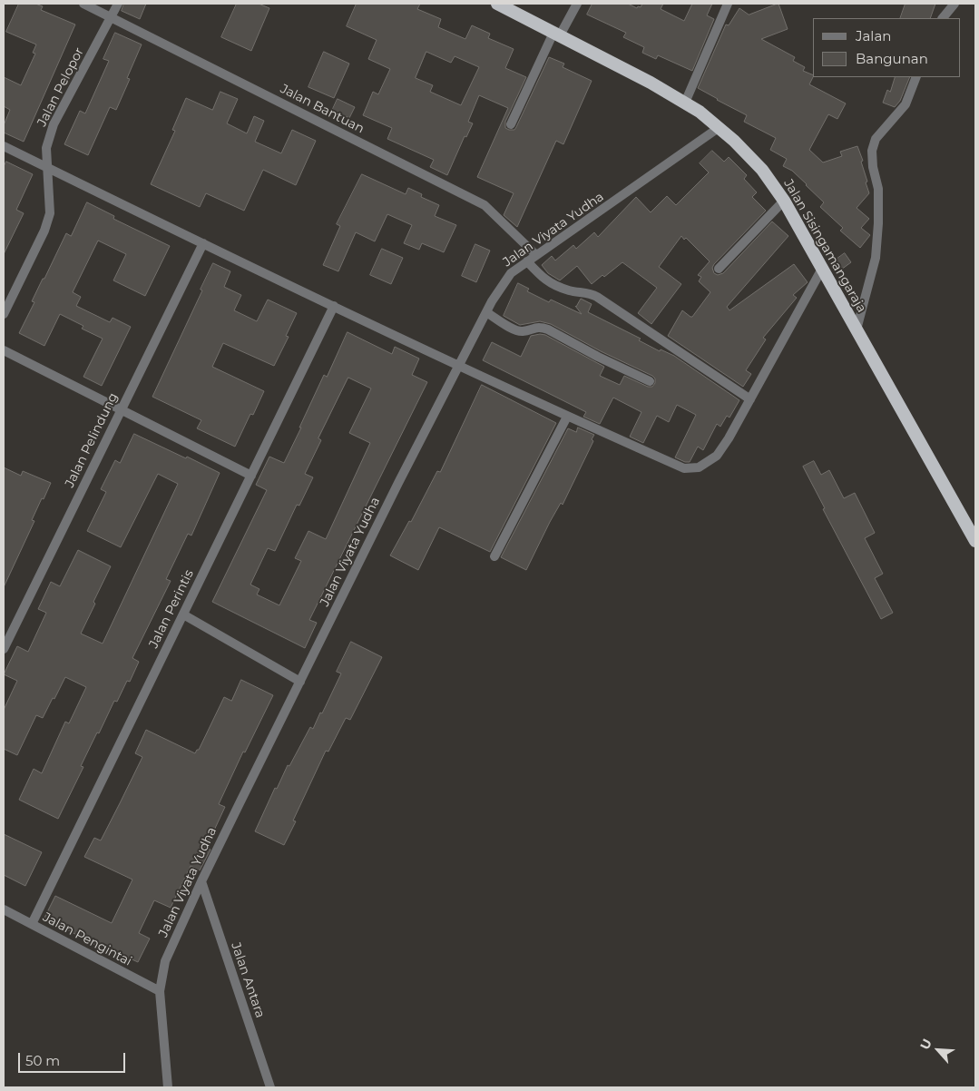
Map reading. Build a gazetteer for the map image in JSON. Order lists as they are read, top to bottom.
{
  "streets": {
    "highway": ["Jalan Sisingamangaraja"],
    "street": [
      "Jalan Pelopor",
      "Jalan Bantuan",
      "Jalan Viyata Yudha",
      "Jalan Pelindung",
      "Jalan Perintis",
      "Jalan Pengintai",
      "Jalan Antara"
    ]
  },
  "crossings": [
    ["Jalan Pelopor", "Jalan Bantuan"],
    ["Jalan Bantuan", "Jalan Viyata Yudha"],
    ["Jalan Viyata Yudha", "Jalan Sisingamangaraja"],
    ["Jalan Viyata Yudha", "Jalan Pengintai"],
    ["Jalan Viyata Yudha", "Jalan Antara"],
    ["Jalan Perintis", "Jalan Pengintai"]
  ],
  "legend": ["Jalan", "Bangunan"],
  "scale_bar": "50 m",
  "north": "top left"
}
